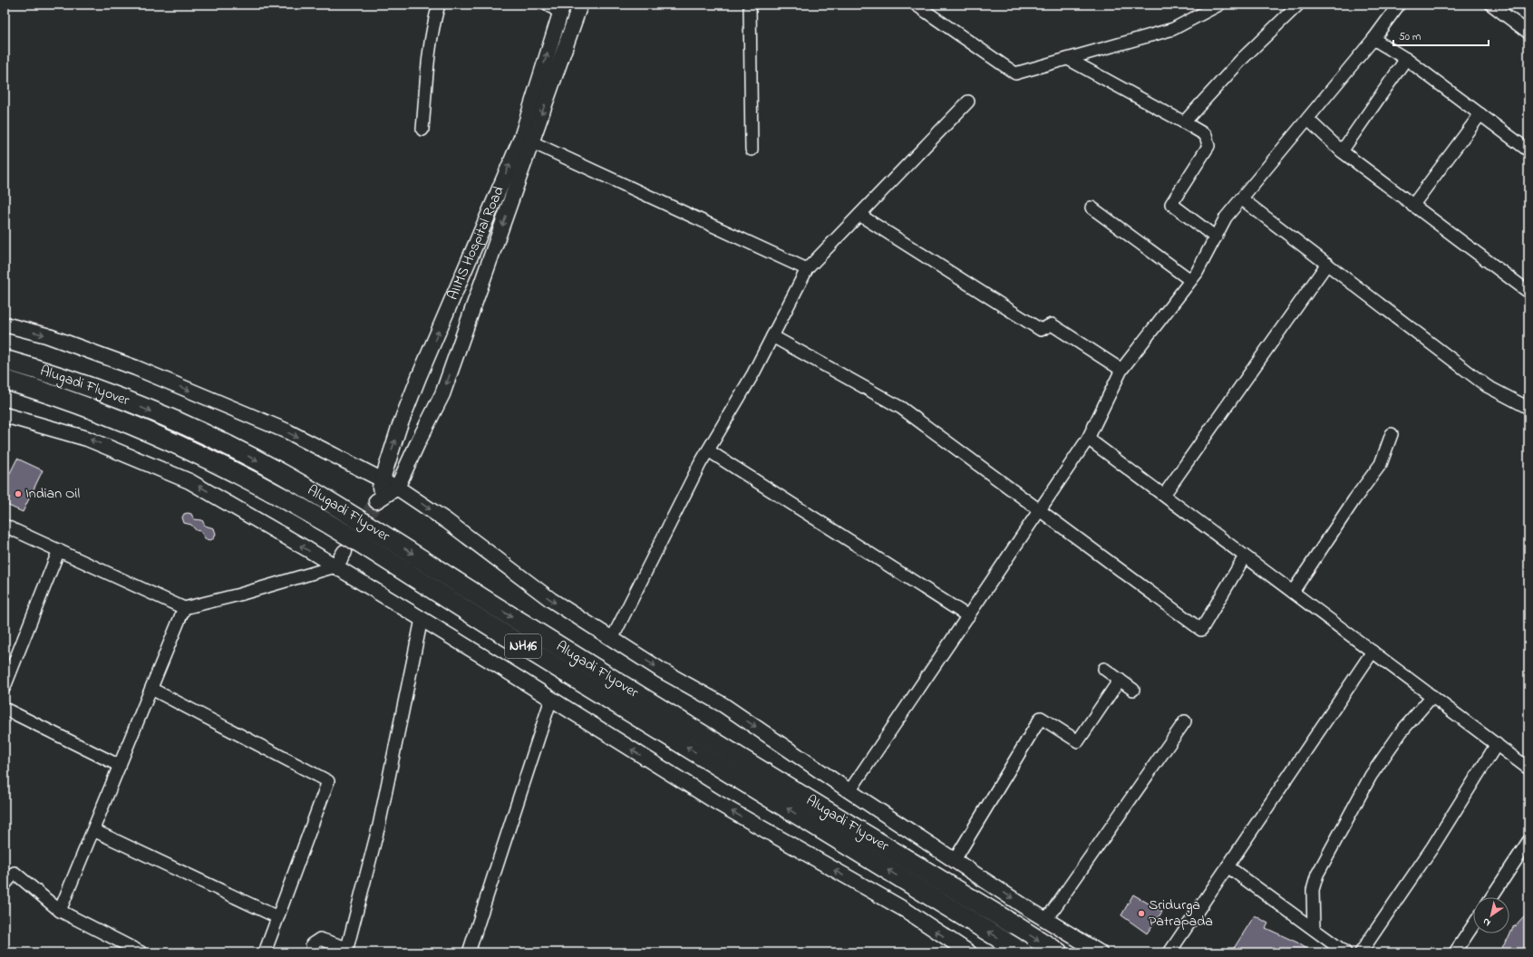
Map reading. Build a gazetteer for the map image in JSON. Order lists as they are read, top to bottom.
{
  "streets": {
    "highway": ["Alugadi Flyover", "NH16"],
    "street": ["AIIMS Hospital Road"]
  },
  "places": ["Indian Oil", "Sridurga Patrapada"],
  "scale_bar": "50 m",
  "north": "bottom left"
}
